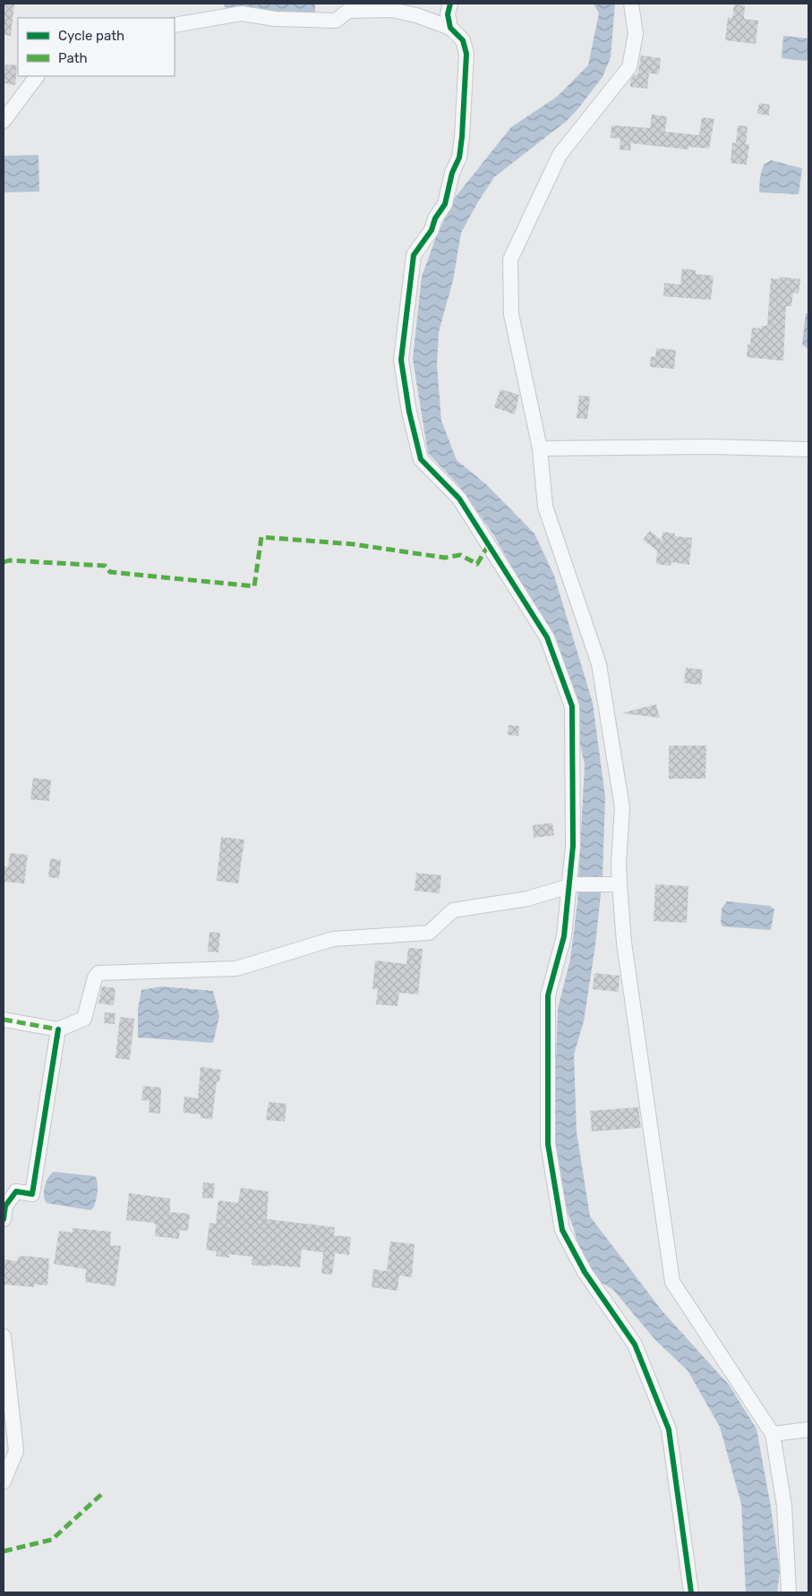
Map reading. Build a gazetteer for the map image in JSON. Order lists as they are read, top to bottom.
{
  "legend": ["Cycle path", "Path"]
}
